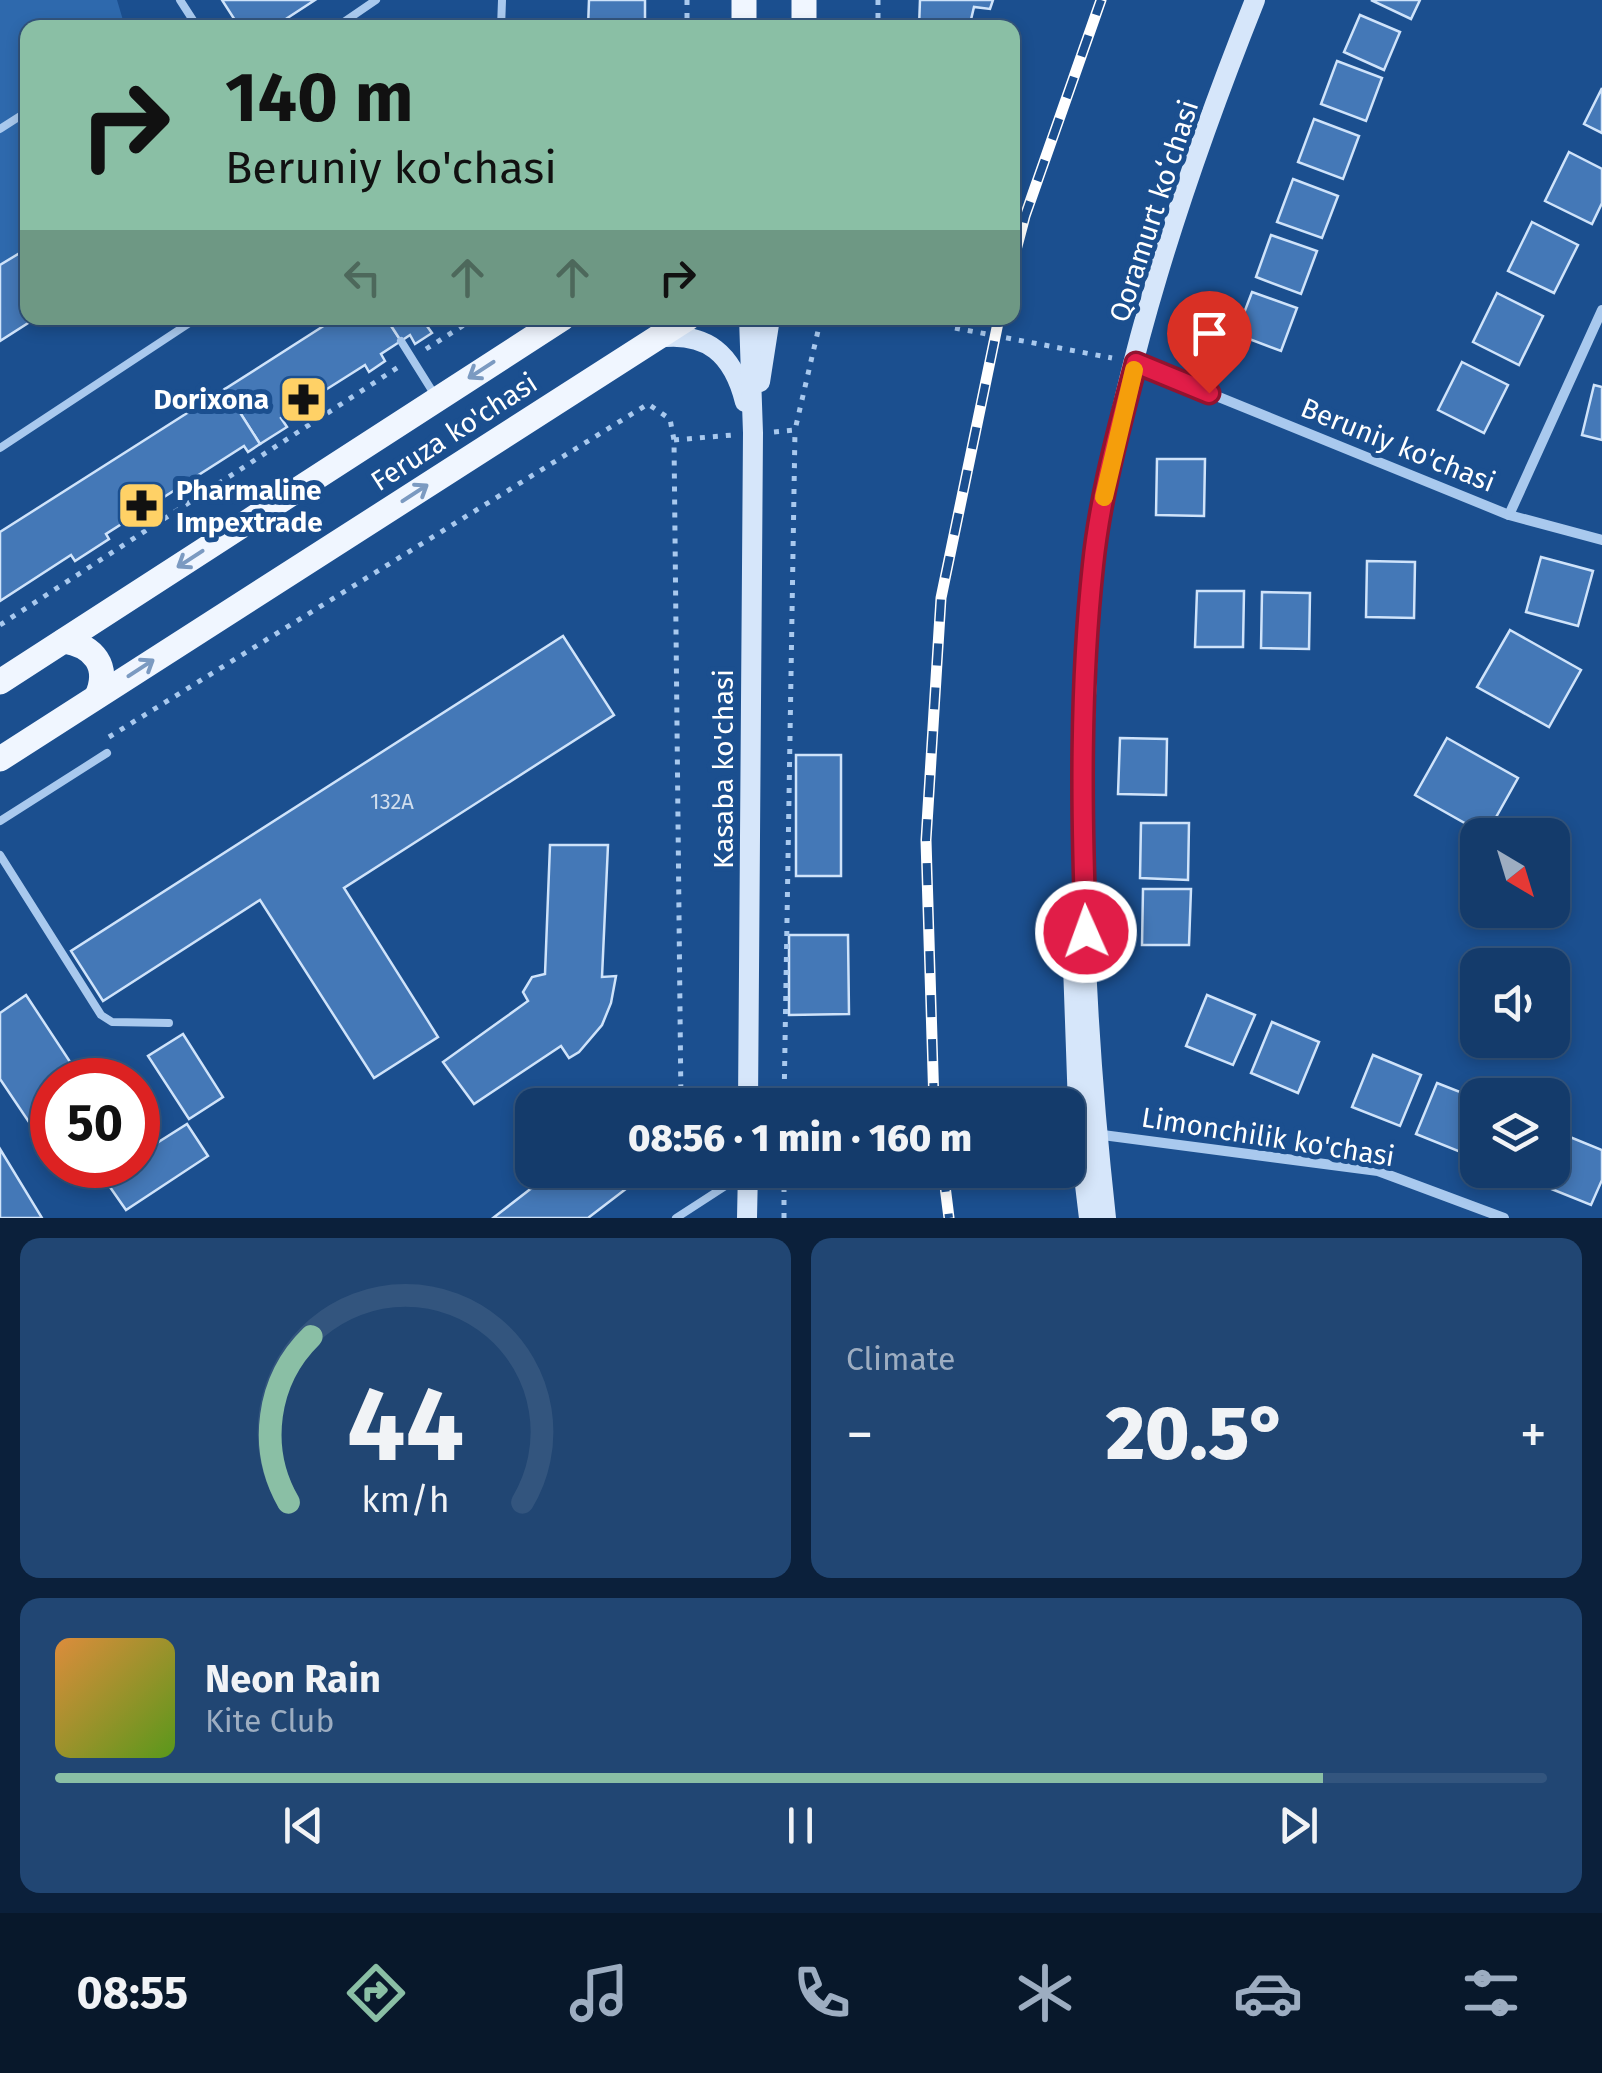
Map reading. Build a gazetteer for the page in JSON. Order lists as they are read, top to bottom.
{
  "streets": {
    "main road": ["Qoramurt koʻchasi", "Feruza ko'chasi", "Kasaba ko'chasi"],
    "street": ["Beruniy ko'chasi", "Limonchilik ko'chasi"]
  },
  "crossings": [
    ["Qoramurt koʻchasi", "Beruniy ko'chasi"],
    ["Qoramurt koʻchasi", "Limonchilik ko'chasi"]
  ],
  "places": {
    "pharmacy": ["Dorixona", "Pharmaline Impextrade"]
  },
  "house_numbers": ["132A"],
  "north": "bottom right",
  "page": {
    "turn": ["140 m", "Beruniy ko'chasi"],
    "limit": "50",
    "trip": "08:56 · 1 min · 160 m",
    "tile": "Climate",
    "heat": ["−", "20.5°", "+"],
    "song": ["Neon Rain", "Kite Club"],
    "tabs": "08:55",
    "gauge": ["44", "km/h"]
  }
}
